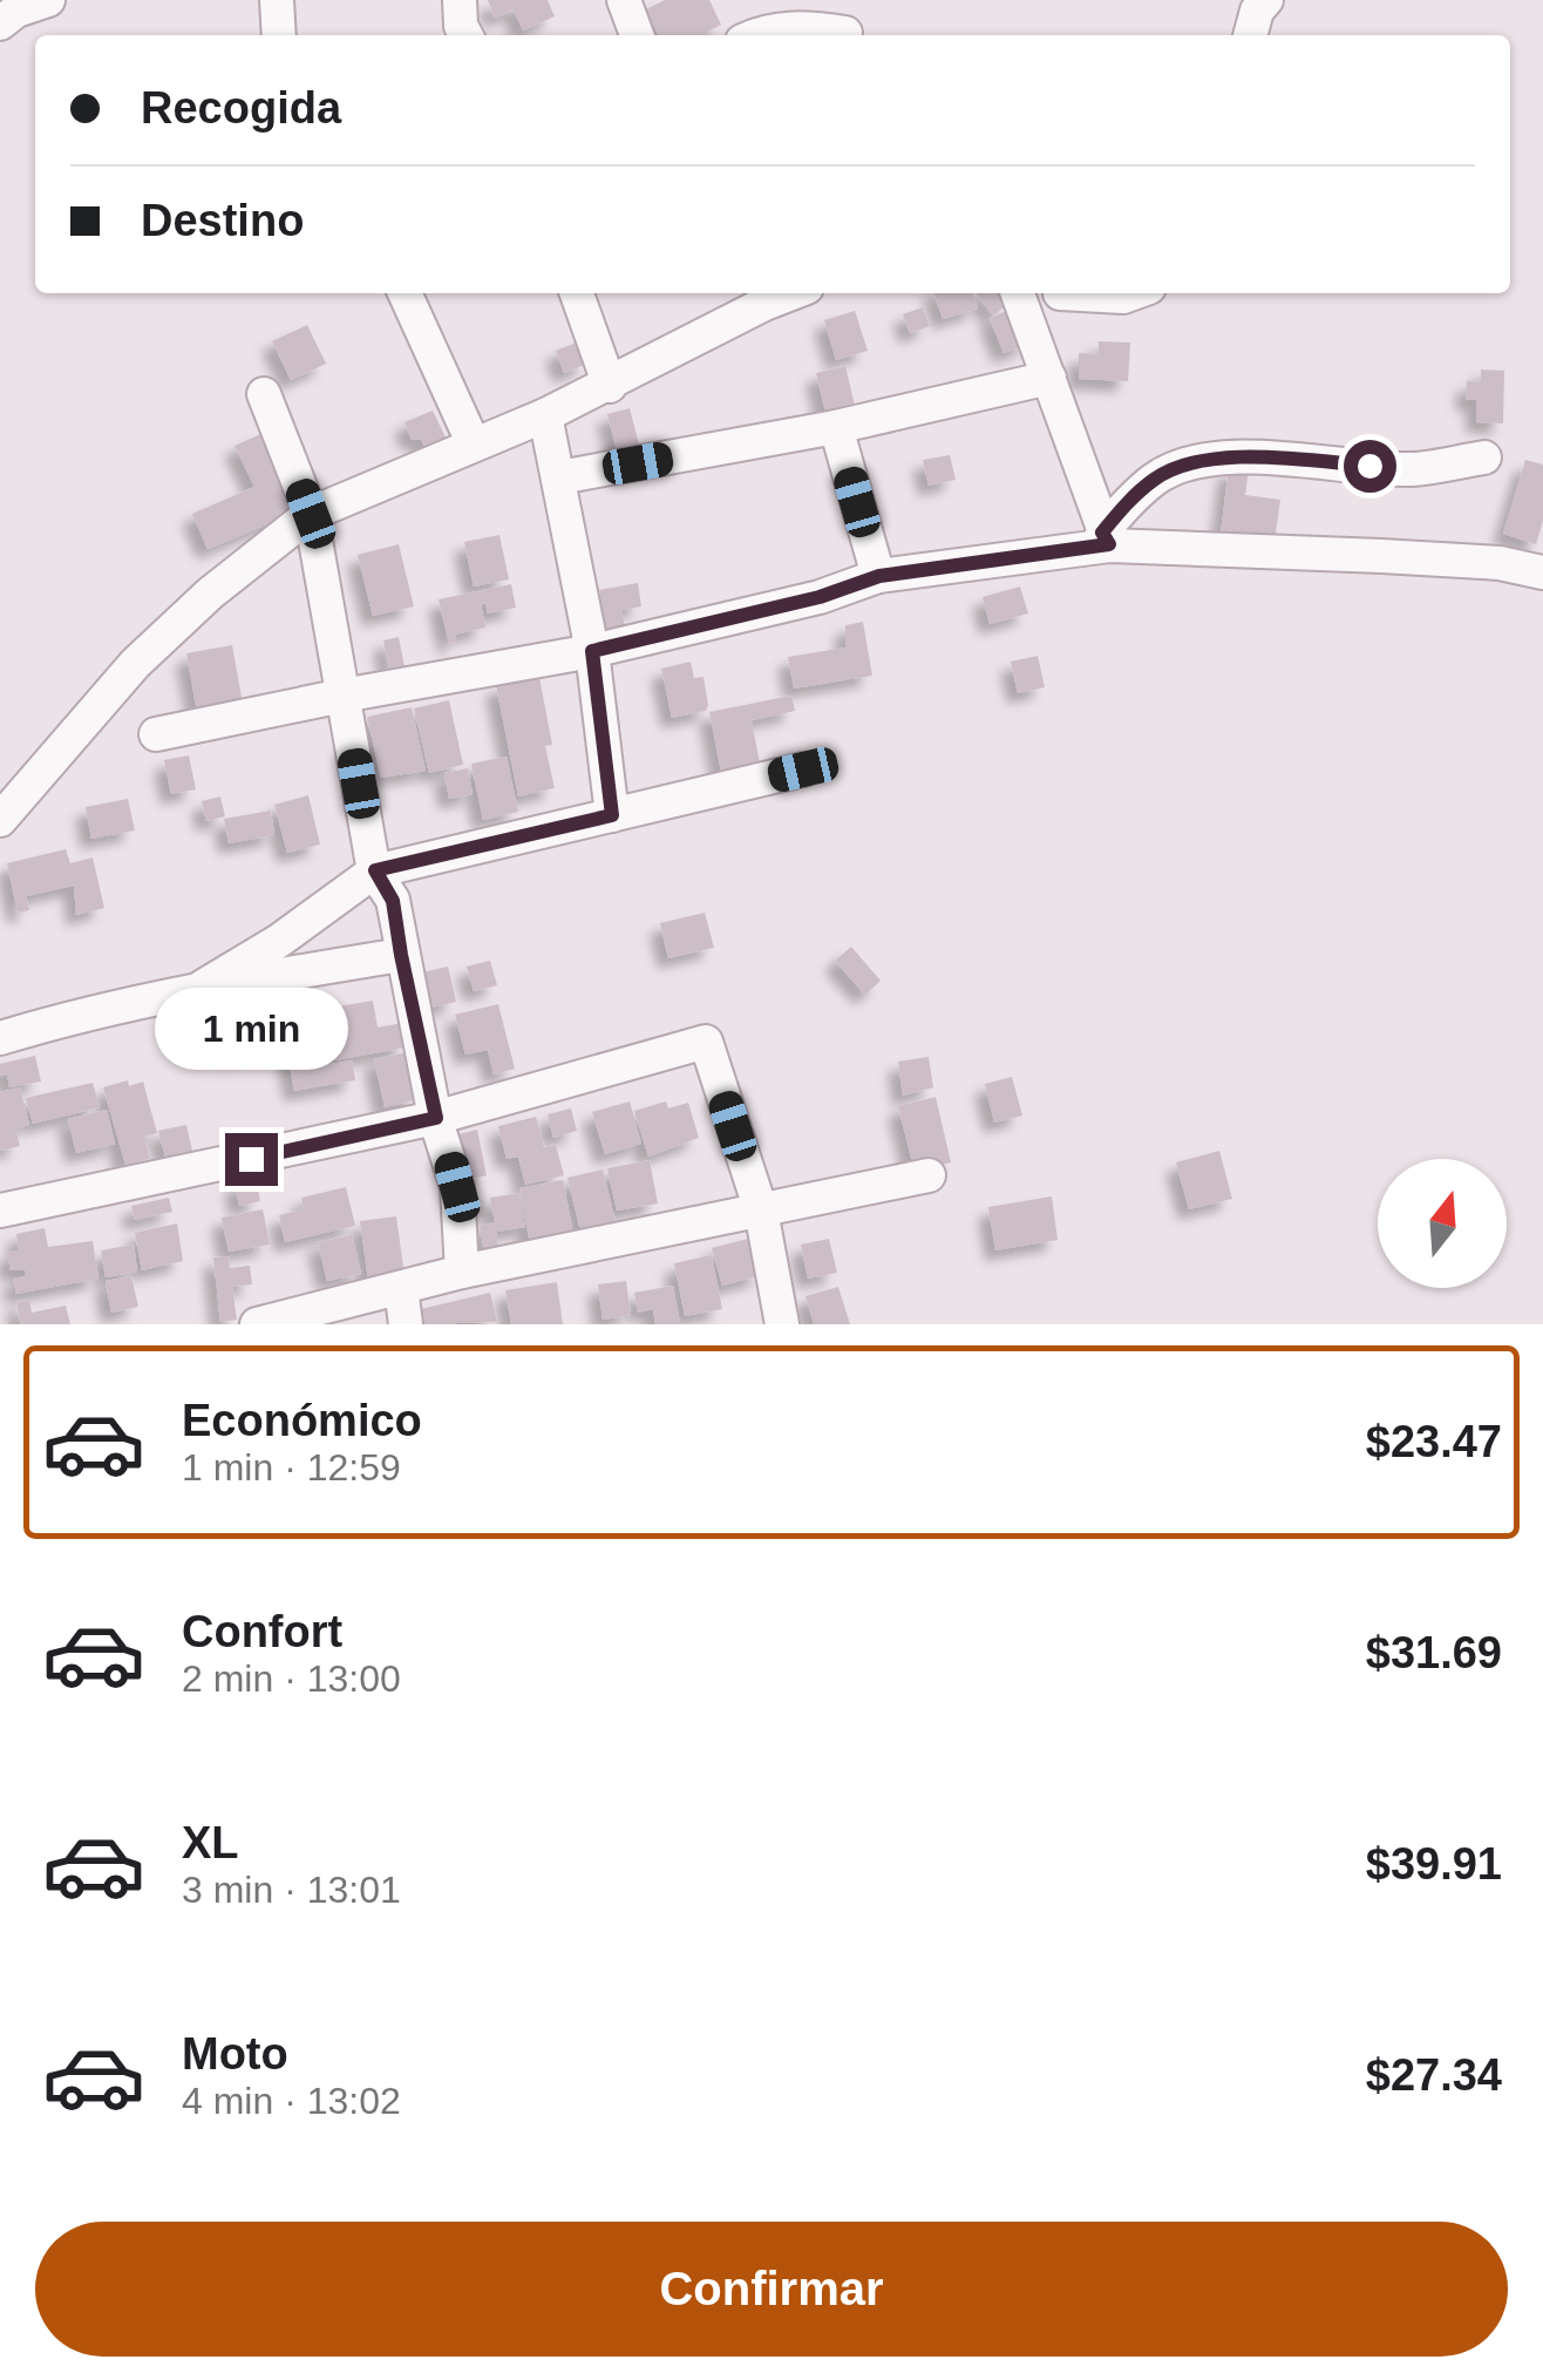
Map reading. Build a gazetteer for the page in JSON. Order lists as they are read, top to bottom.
{
  "north": "top",
  "page": {
    "banner": ["Recogida", "Destino"],
    "bubble": "1 min",
    "list": [
      {
        "name": "Económico",
        "note": "1 min · 12:59",
        "value": "$23.47"
      },
      {
        "name": "Confort",
        "note": "2 min · 13:00",
        "value": "$31.69"
      },
      {
        "name": "XL",
        "note": "3 min · 13:01",
        "value": "$39.91"
      },
      {
        "name": "Moto",
        "note": "4 min · 13:02",
        "value": "$27.34"
      }
    ],
    "buttons": "Confirmar"
  }
}
